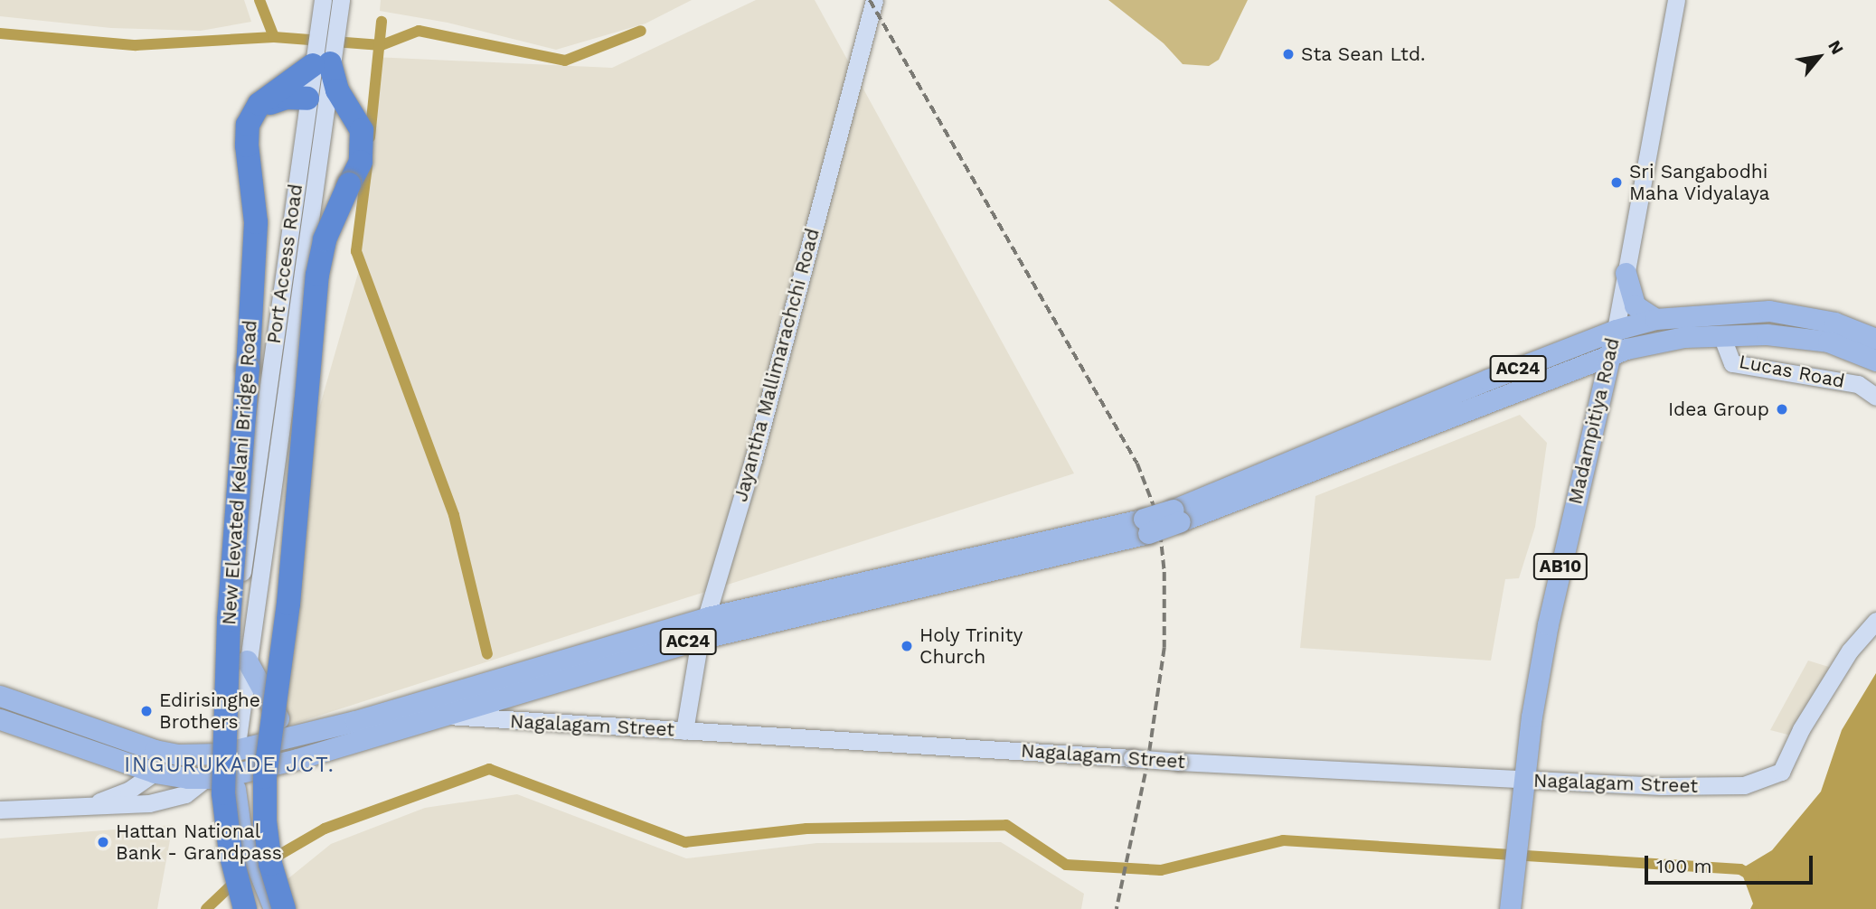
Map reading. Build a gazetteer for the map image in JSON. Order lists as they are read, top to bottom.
{
  "streets": {
    "highway": ["New Elevated Kelani Bridge Road"],
    "main road": ["AC24", "Madampitiya Road", "AB10"],
    "street": [
      "Port Access Road",
      "Jayantha Mallimarachchi Road",
      "Lucas Road",
      "Nagalagam Street"
    ]
  },
  "crossings": [
    ["Port Access Road", "AC24"],
    ["Jayantha Mallimarachchi Road", "AC24"],
    ["Jayantha Mallimarachchi Road", "Nagalagam Street"],
    ["AC24", "Lucas Road"],
    ["AC24", "Madampitiya Road"],
    ["AC24", "Nagalagam Street"],
    ["Madampitiya Road", "Nagalagam Street"]
  ],
  "districts": ["INGURUKADE JCT."],
  "places": [
    "Sta Sean Ltd.",
    "Sri Sangabodhi Maha Vidyalaya",
    "Idea Group",
    "Holy Trinity Church",
    "Edirisinghe Brothers",
    "Hattan National Bank - Grandpass"
  ],
  "scale_bar": "100 m",
  "north": "top right"
}
